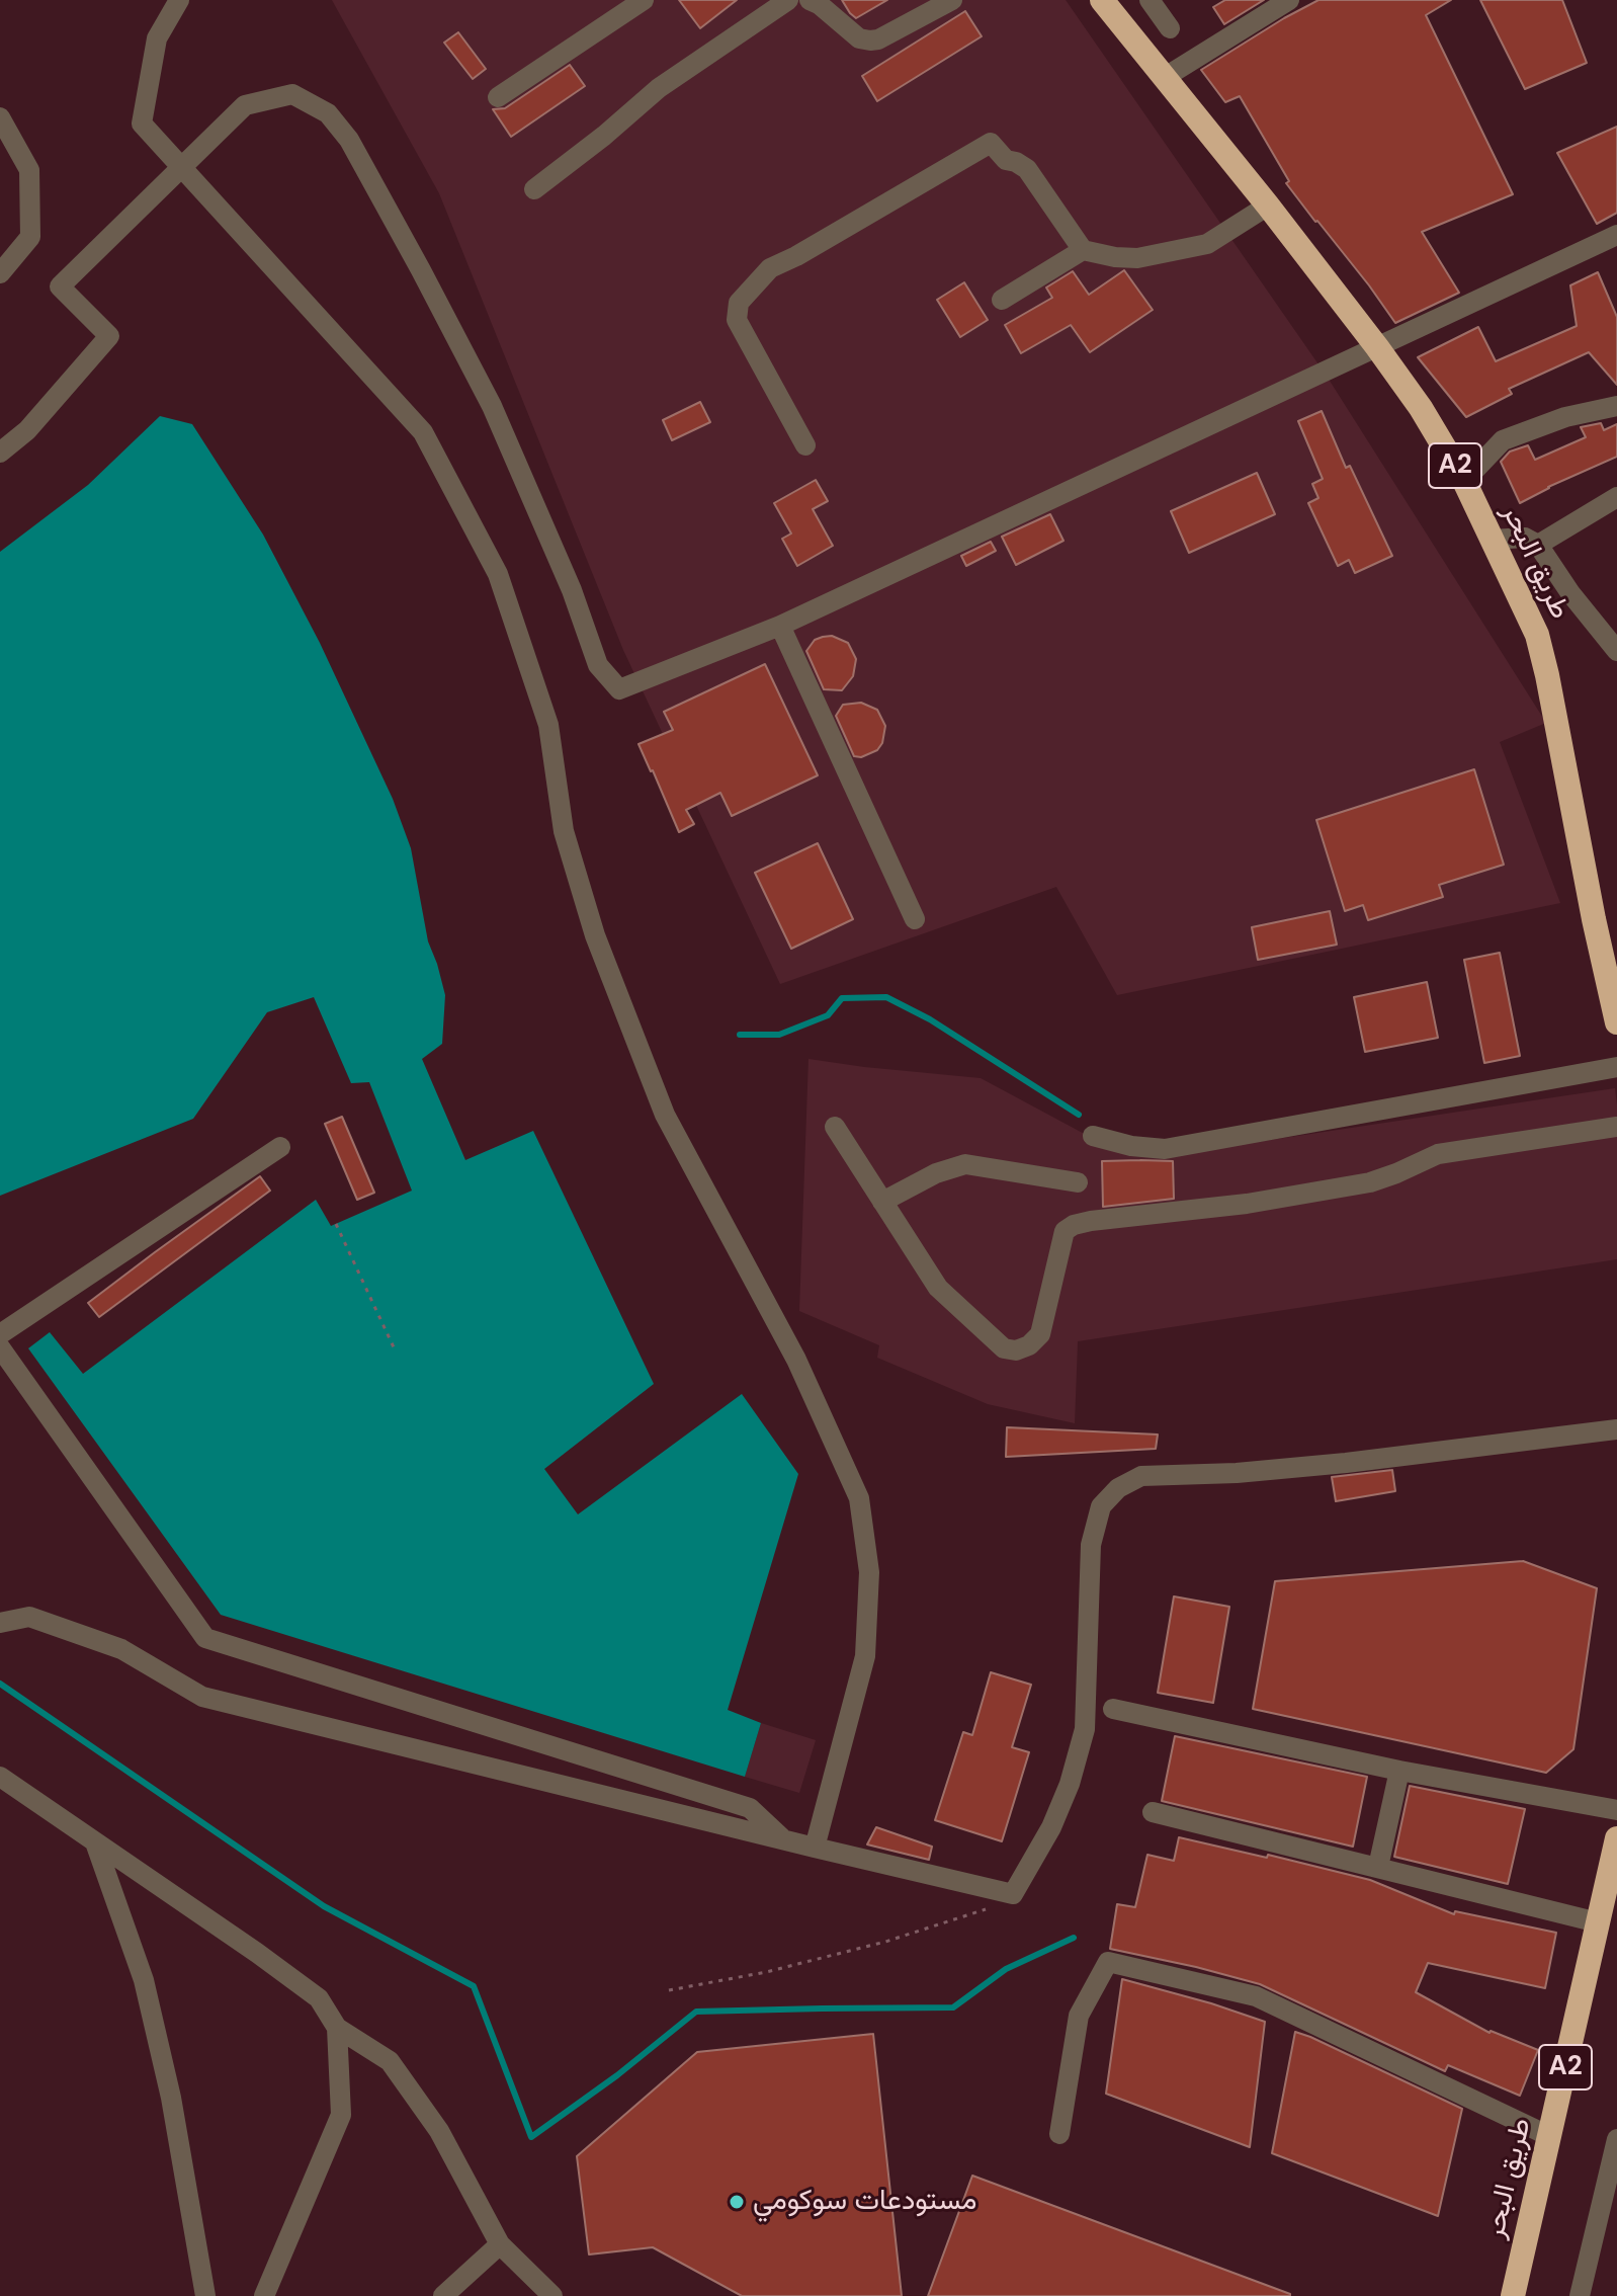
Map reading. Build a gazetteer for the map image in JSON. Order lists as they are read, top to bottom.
{
  "streets": {
    "highway": ["A2", "طريق البحر"]
  },
  "places": ["مستودعات سوكومي"]
}
